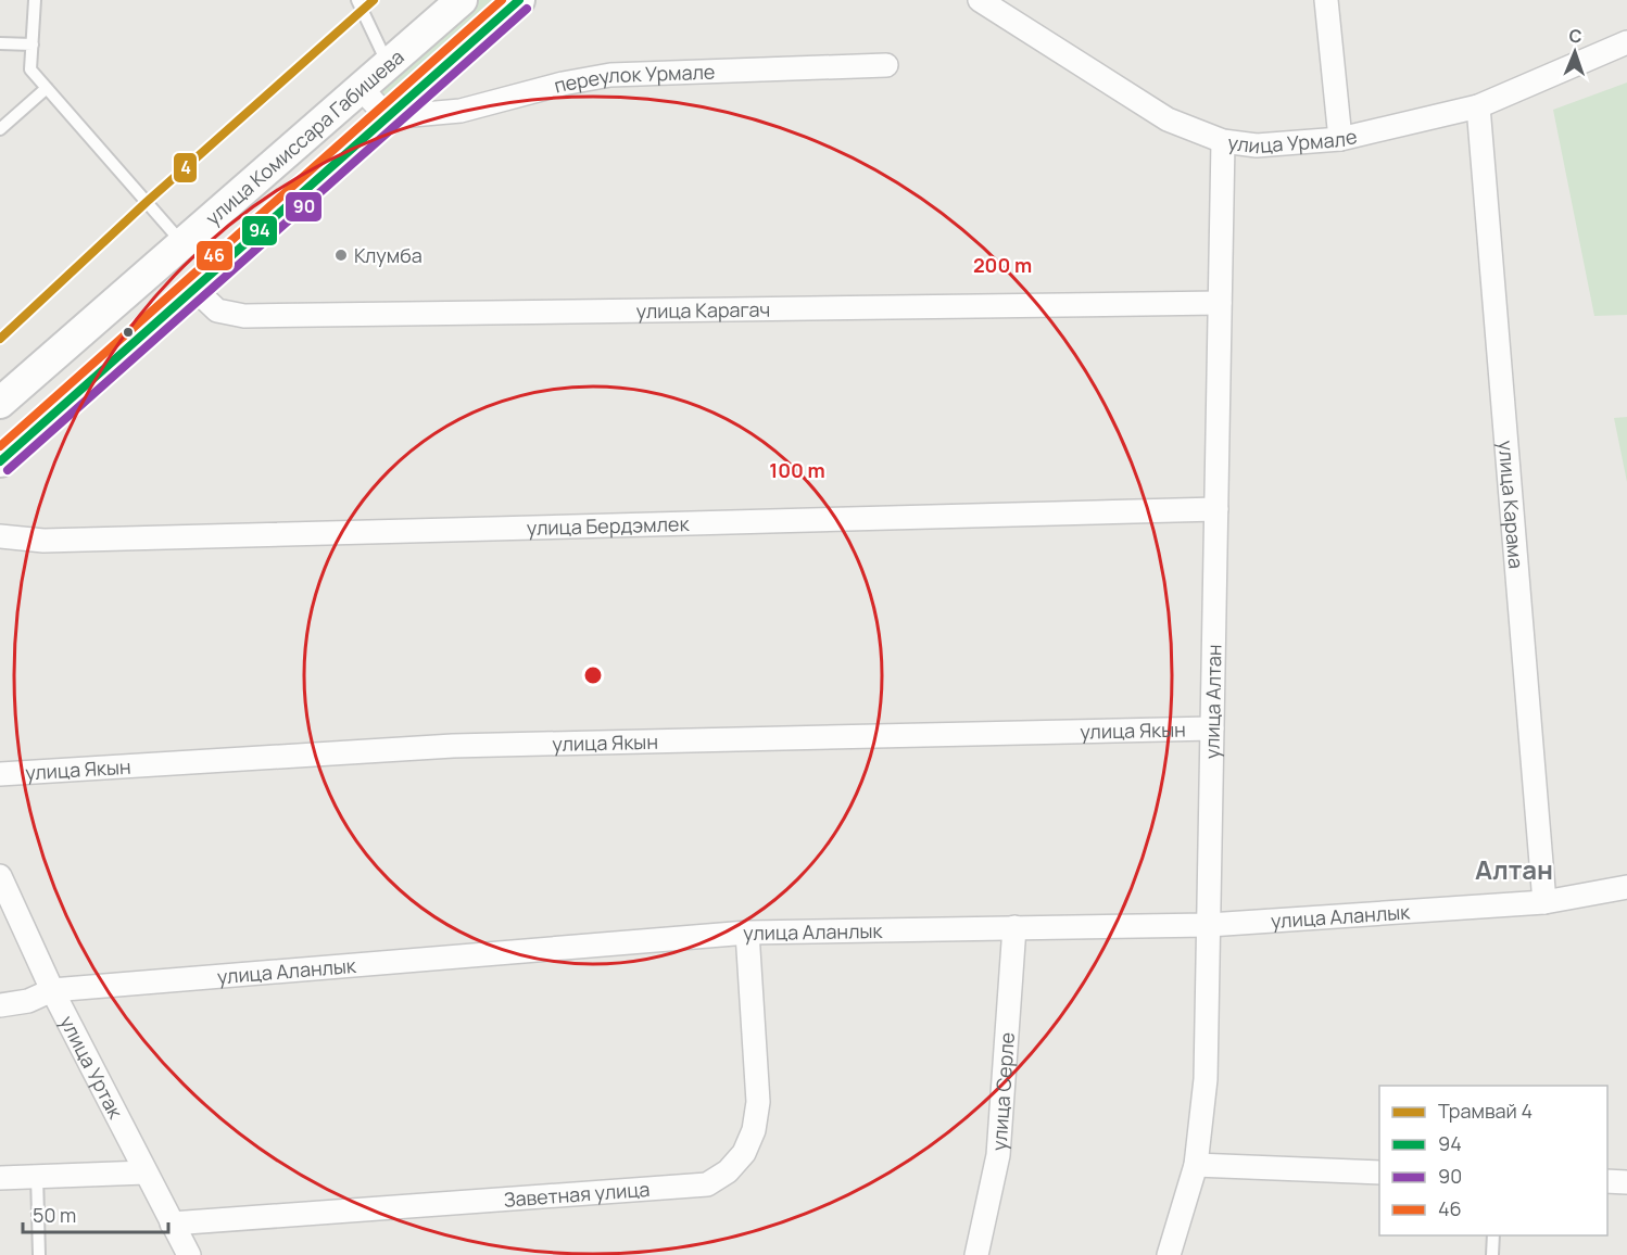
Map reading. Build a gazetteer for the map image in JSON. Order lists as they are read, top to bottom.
{
  "streets": {
    "street": [
      "переулок Урмале",
      "улица Урмале",
      "улица Комиссара Габишева",
      "улица Карагач",
      "улица Карама",
      "улица Бердэмлек",
      "улица Алтан",
      "улица Якын",
      "улица Аланлык",
      "улица Уртак",
      "улица Серле",
      "Заветная улица"
    ]
  },
  "crossings": [
    ["переулок Урмале", "улица Комиссара Габишева"],
    ["улица Урмале", "улица Карама"],
    ["улица Урмале", "улица Алтан"],
    ["улица Комиссара Габишева", "улица Карагач"],
    ["улица Карагач", "улица Алтан"],
    ["улица Карама", "улица Аланлык"],
    ["улица Бердэмлек", "улица Алтан"],
    ["улица Алтан", "улица Якын"],
    ["улица Алтан", "улица Аланлык"],
    ["улица Аланлык", "улица Уртак"],
    ["улица Аланлык", "улица Серле"],
    ["улица Аланлык", "Заветная улица"],
    ["улица Уртак", "Заветная улица"]
  ],
  "districts": ["Алтан"],
  "places": ["Клумба"],
  "lines": [
    "tram line 4",
    "transit line 94",
    "transit line 46",
    "transit line 90"
  ],
  "legend": [
    "Трамвай 4",
    "94",
    "90",
    "46"
  ],
  "scale_bar": "50 m",
  "north": "top",
  "rings": ["200 m", "100 m"]
}
